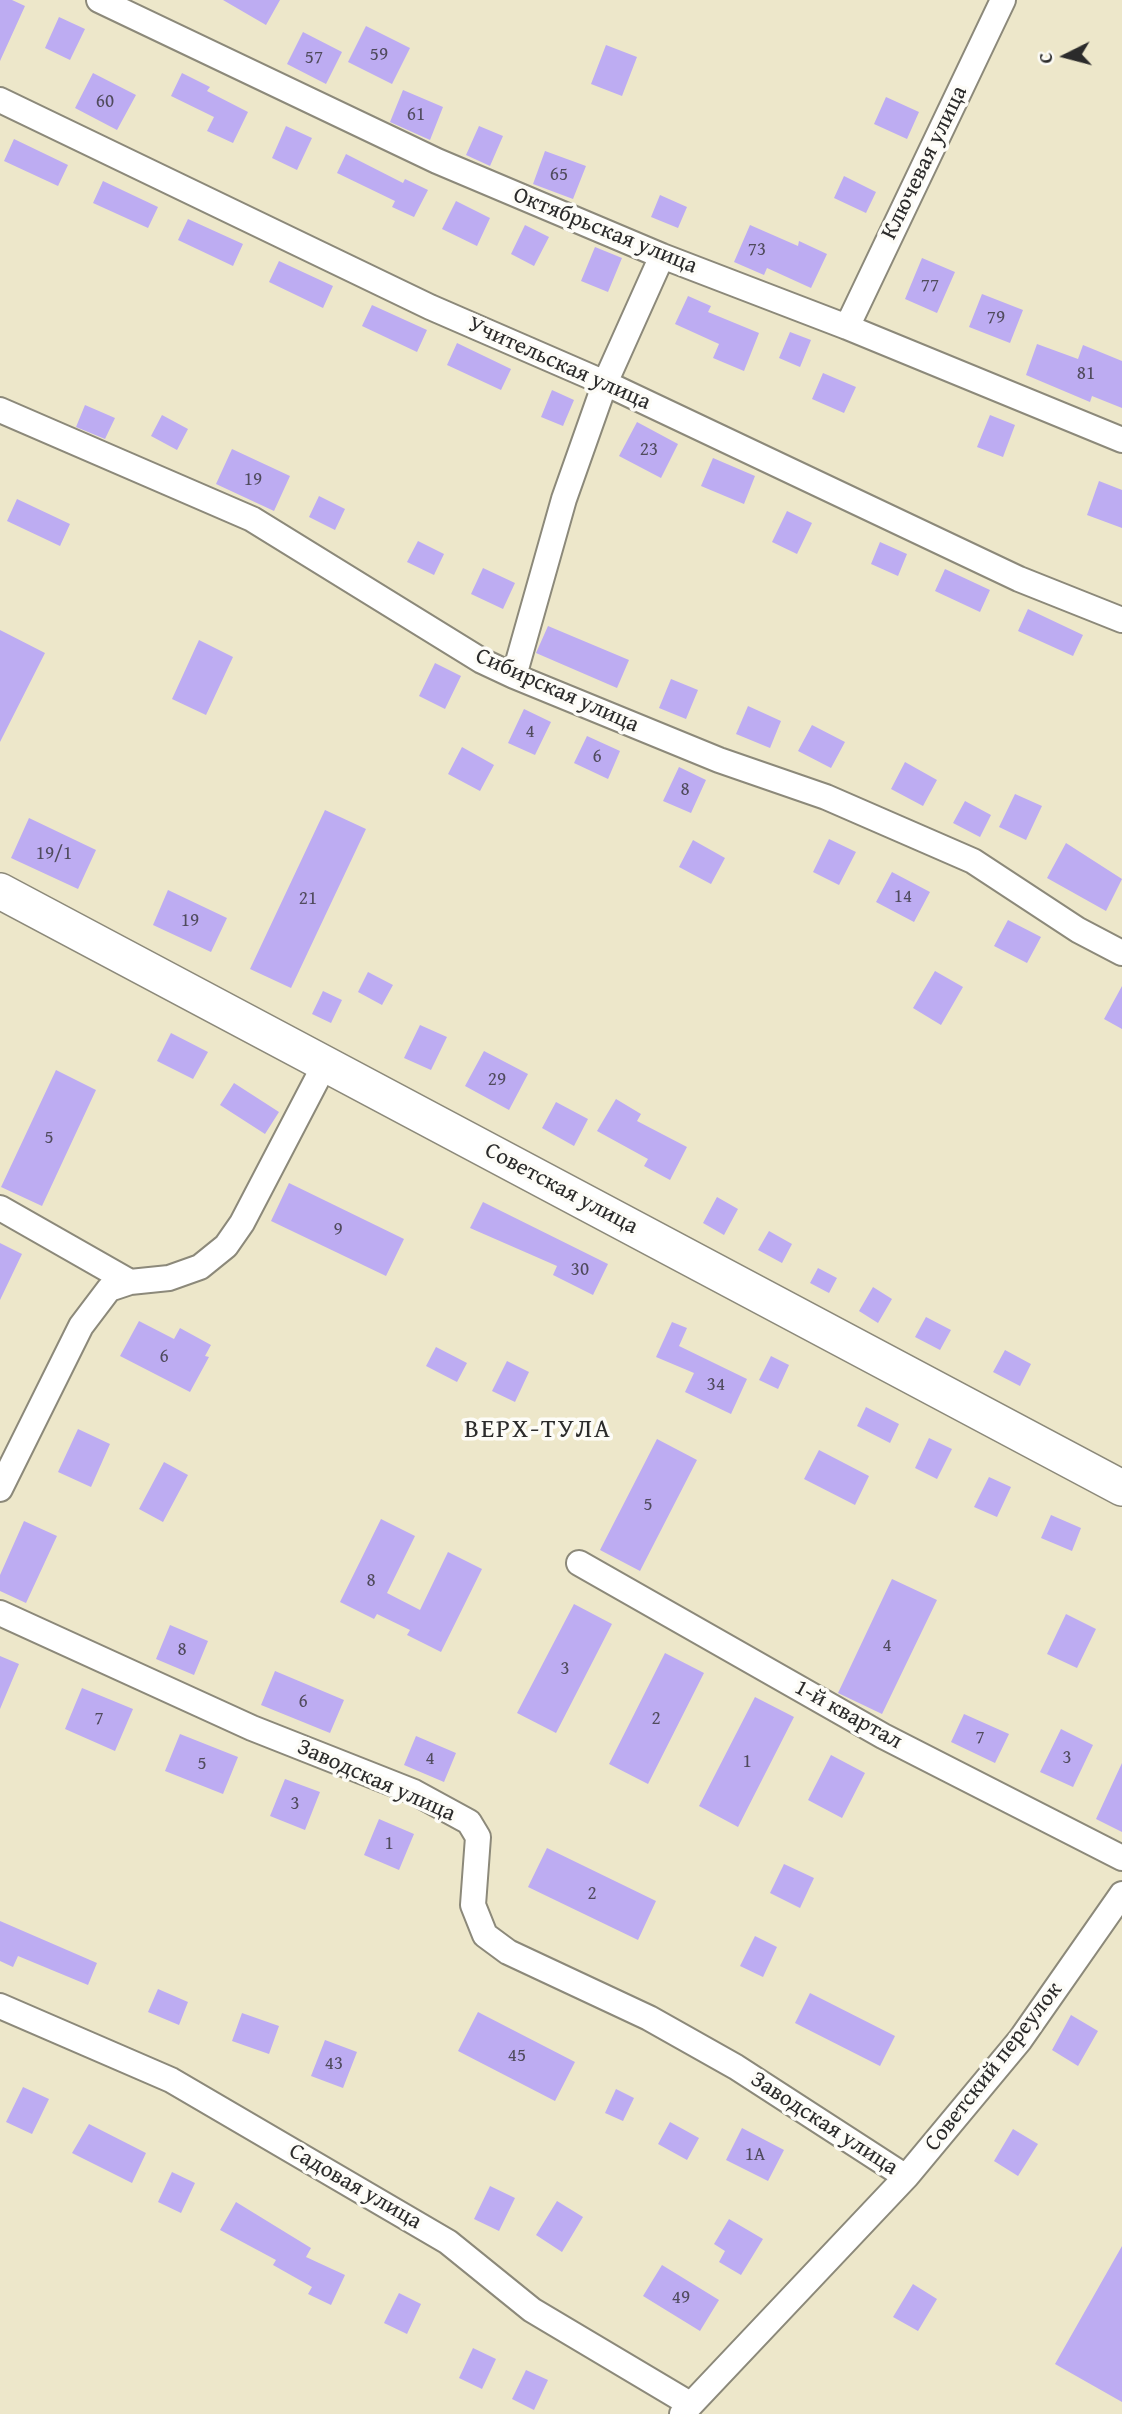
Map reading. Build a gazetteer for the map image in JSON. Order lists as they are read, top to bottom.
{
  "streets": {
    "main road": ["Советская улица"],
    "street": [
      "Ключевая улица",
      "Октябрьская улица",
      "Учительская улица",
      "Сибирская улица",
      "1-й квартал",
      "Заводская улица",
      "Советский переулок",
      "Садовая улица"
    ]
  },
  "crossings": [
    ["Ключевая улица", "Октябрьская улица"],
    ["Заводская улица", "Советский переулок"],
    ["Советский переулок", "Садовая улица"]
  ],
  "districts": ["ВЕРХ-ТУЛА"],
  "house_numbers": [
    "59",
    "57",
    "60",
    "61",
    "65",
    "73",
    "77",
    "79",
    "81",
    "23",
    "19",
    "4",
    "6",
    "8",
    "19/1",
    "14",
    "21",
    "19",
    "29",
    "5",
    "9",
    "30",
    "6",
    "34",
    "5",
    "8",
    "4",
    "8",
    "3",
    "6",
    "7",
    "2",
    "7",
    "3",
    "4",
    "1",
    "5",
    "3",
    "1",
    "2",
    "45",
    "43",
    "1А",
    "49"
  ],
  "north": "left"
}
